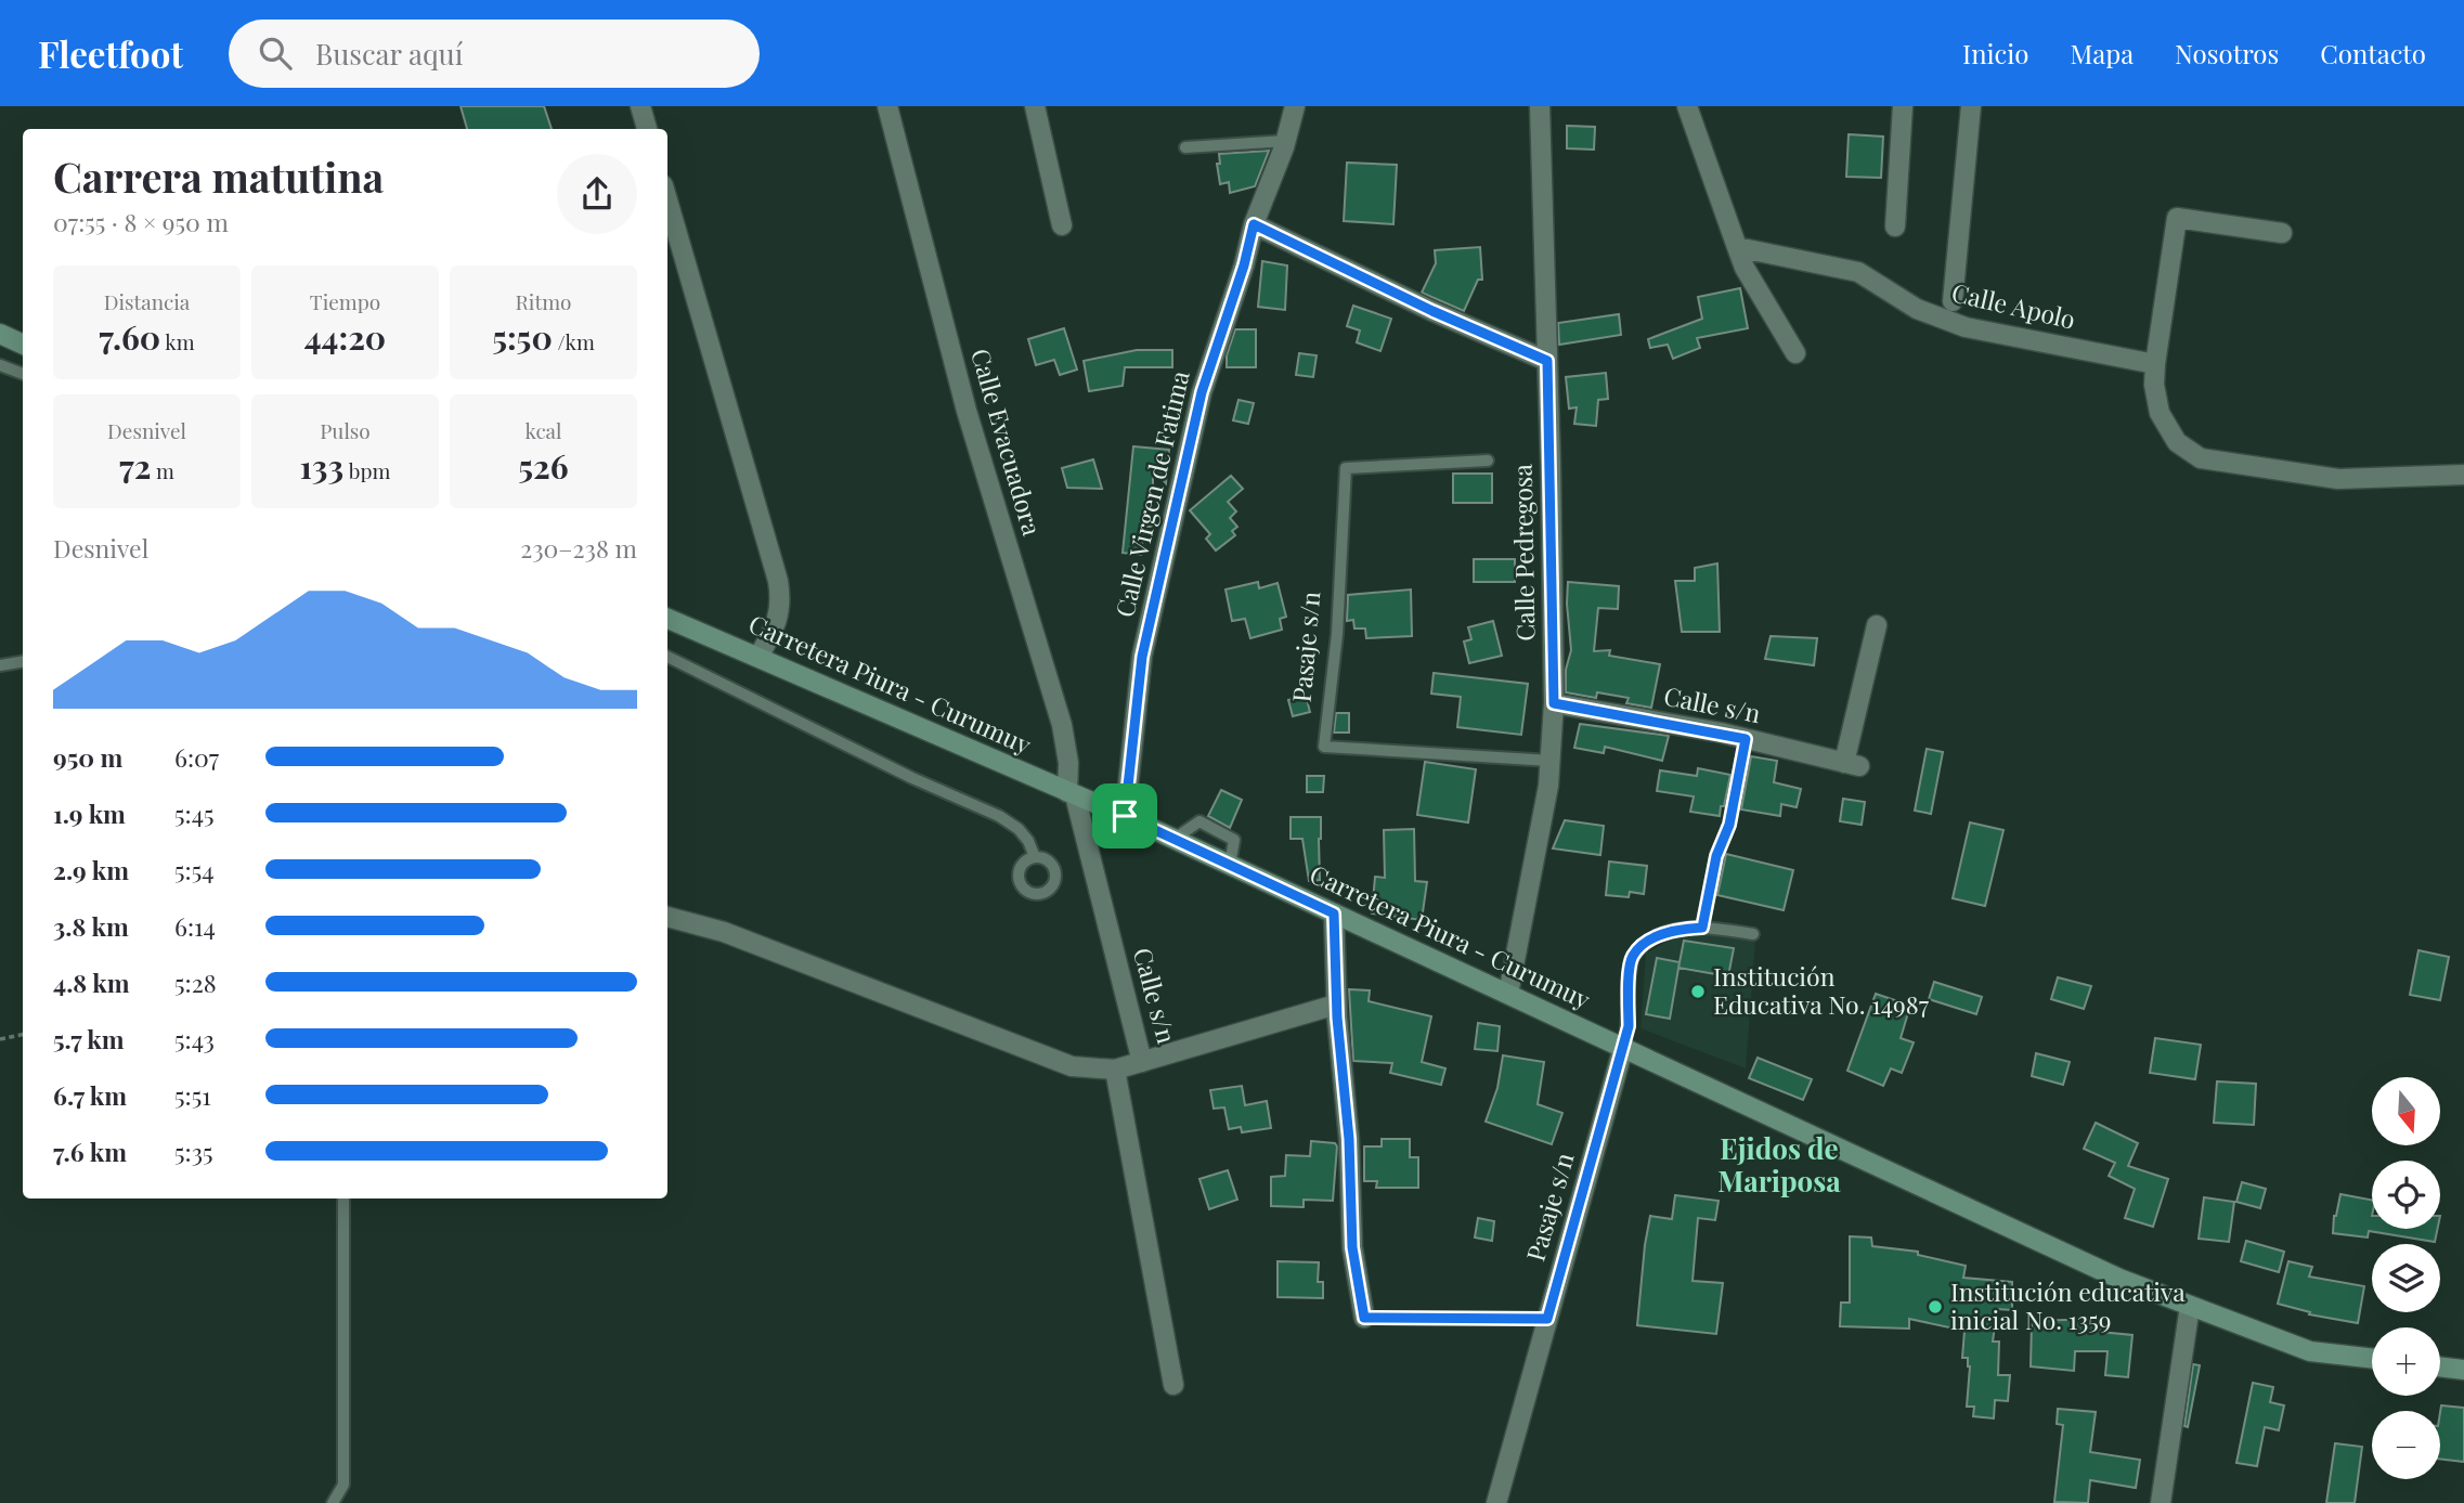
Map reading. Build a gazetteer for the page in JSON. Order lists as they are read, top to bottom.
{
  "streets": {
    "main road": ["Carretera Piura - Curumuy"],
    "street": [
      "Calle Apolo",
      "Calle Evacuadora",
      "Calle Virgen de Fatima",
      "Calle Pedregosa",
      "Pasaje s/n",
      "Calle s/n"
    ]
  },
  "crossings": [
    ["Calle Evacuadora", "Carretera Piura - Curumuy"],
    ["Calle Evacuadora", "Calle s/n"],
    ["Calle Virgen de Fatima", "Carretera Piura - Curumuy"],
    ["Calle Pedregosa", "Pasaje s/n"],
    ["Calle Pedregosa", "Carretera Piura - Curumuy"],
    ["Calle Pedregosa", "Calle s/n"],
    ["Pasaje s/n", "Carretera Piura - Curumuy"],
    ["Carretera Piura - Curumuy", "Calle s/n"]
  ],
  "districts": ["Ejidos de Mariposa"],
  "places": ["Institución Educativa No. 14987", "Institución educativa inicial No. 1359"],
  "north": "bottom",
  "page": {
    "header": "Fleetfoot",
    "search": "Buscar aquí",
    "nav": [
      "Inicio",
      "Mapa",
      "Nosotros",
      "Contacto"
    ],
    "heading": ["Carrera matutina", "07:55 · 8 × 950 m"],
    "stats": [
      ["Distancia", "7.60 km"],
      ["Tiempo", "44:20"],
      ["Ritmo", "5:50 /km"],
      ["Desnivel", "72 m"],
      ["Pulso", "133 bpm"],
      ["kcal", "526"]
    ],
    "chart": ["Desnivel", "230–238 m"],
    "list": [
      {
        "name": "950 m",
        "note": "6:07"
      },
      {
        "name": "1.9 km",
        "note": "5:45"
      },
      {
        "name": "2.9 km",
        "note": "5:54"
      },
      {
        "name": "3.8 km",
        "note": "6:14"
      },
      {
        "name": "4.8 km",
        "note": "5:28"
      },
      {
        "name": "5.7 km",
        "note": "5:43"
      },
      {
        "name": "6.7 km",
        "note": "5:51"
      },
      {
        "name": "7.6 km",
        "note": "5:35"
      }
    ],
    "map_buttons": ["+", "−"]
  }
}
